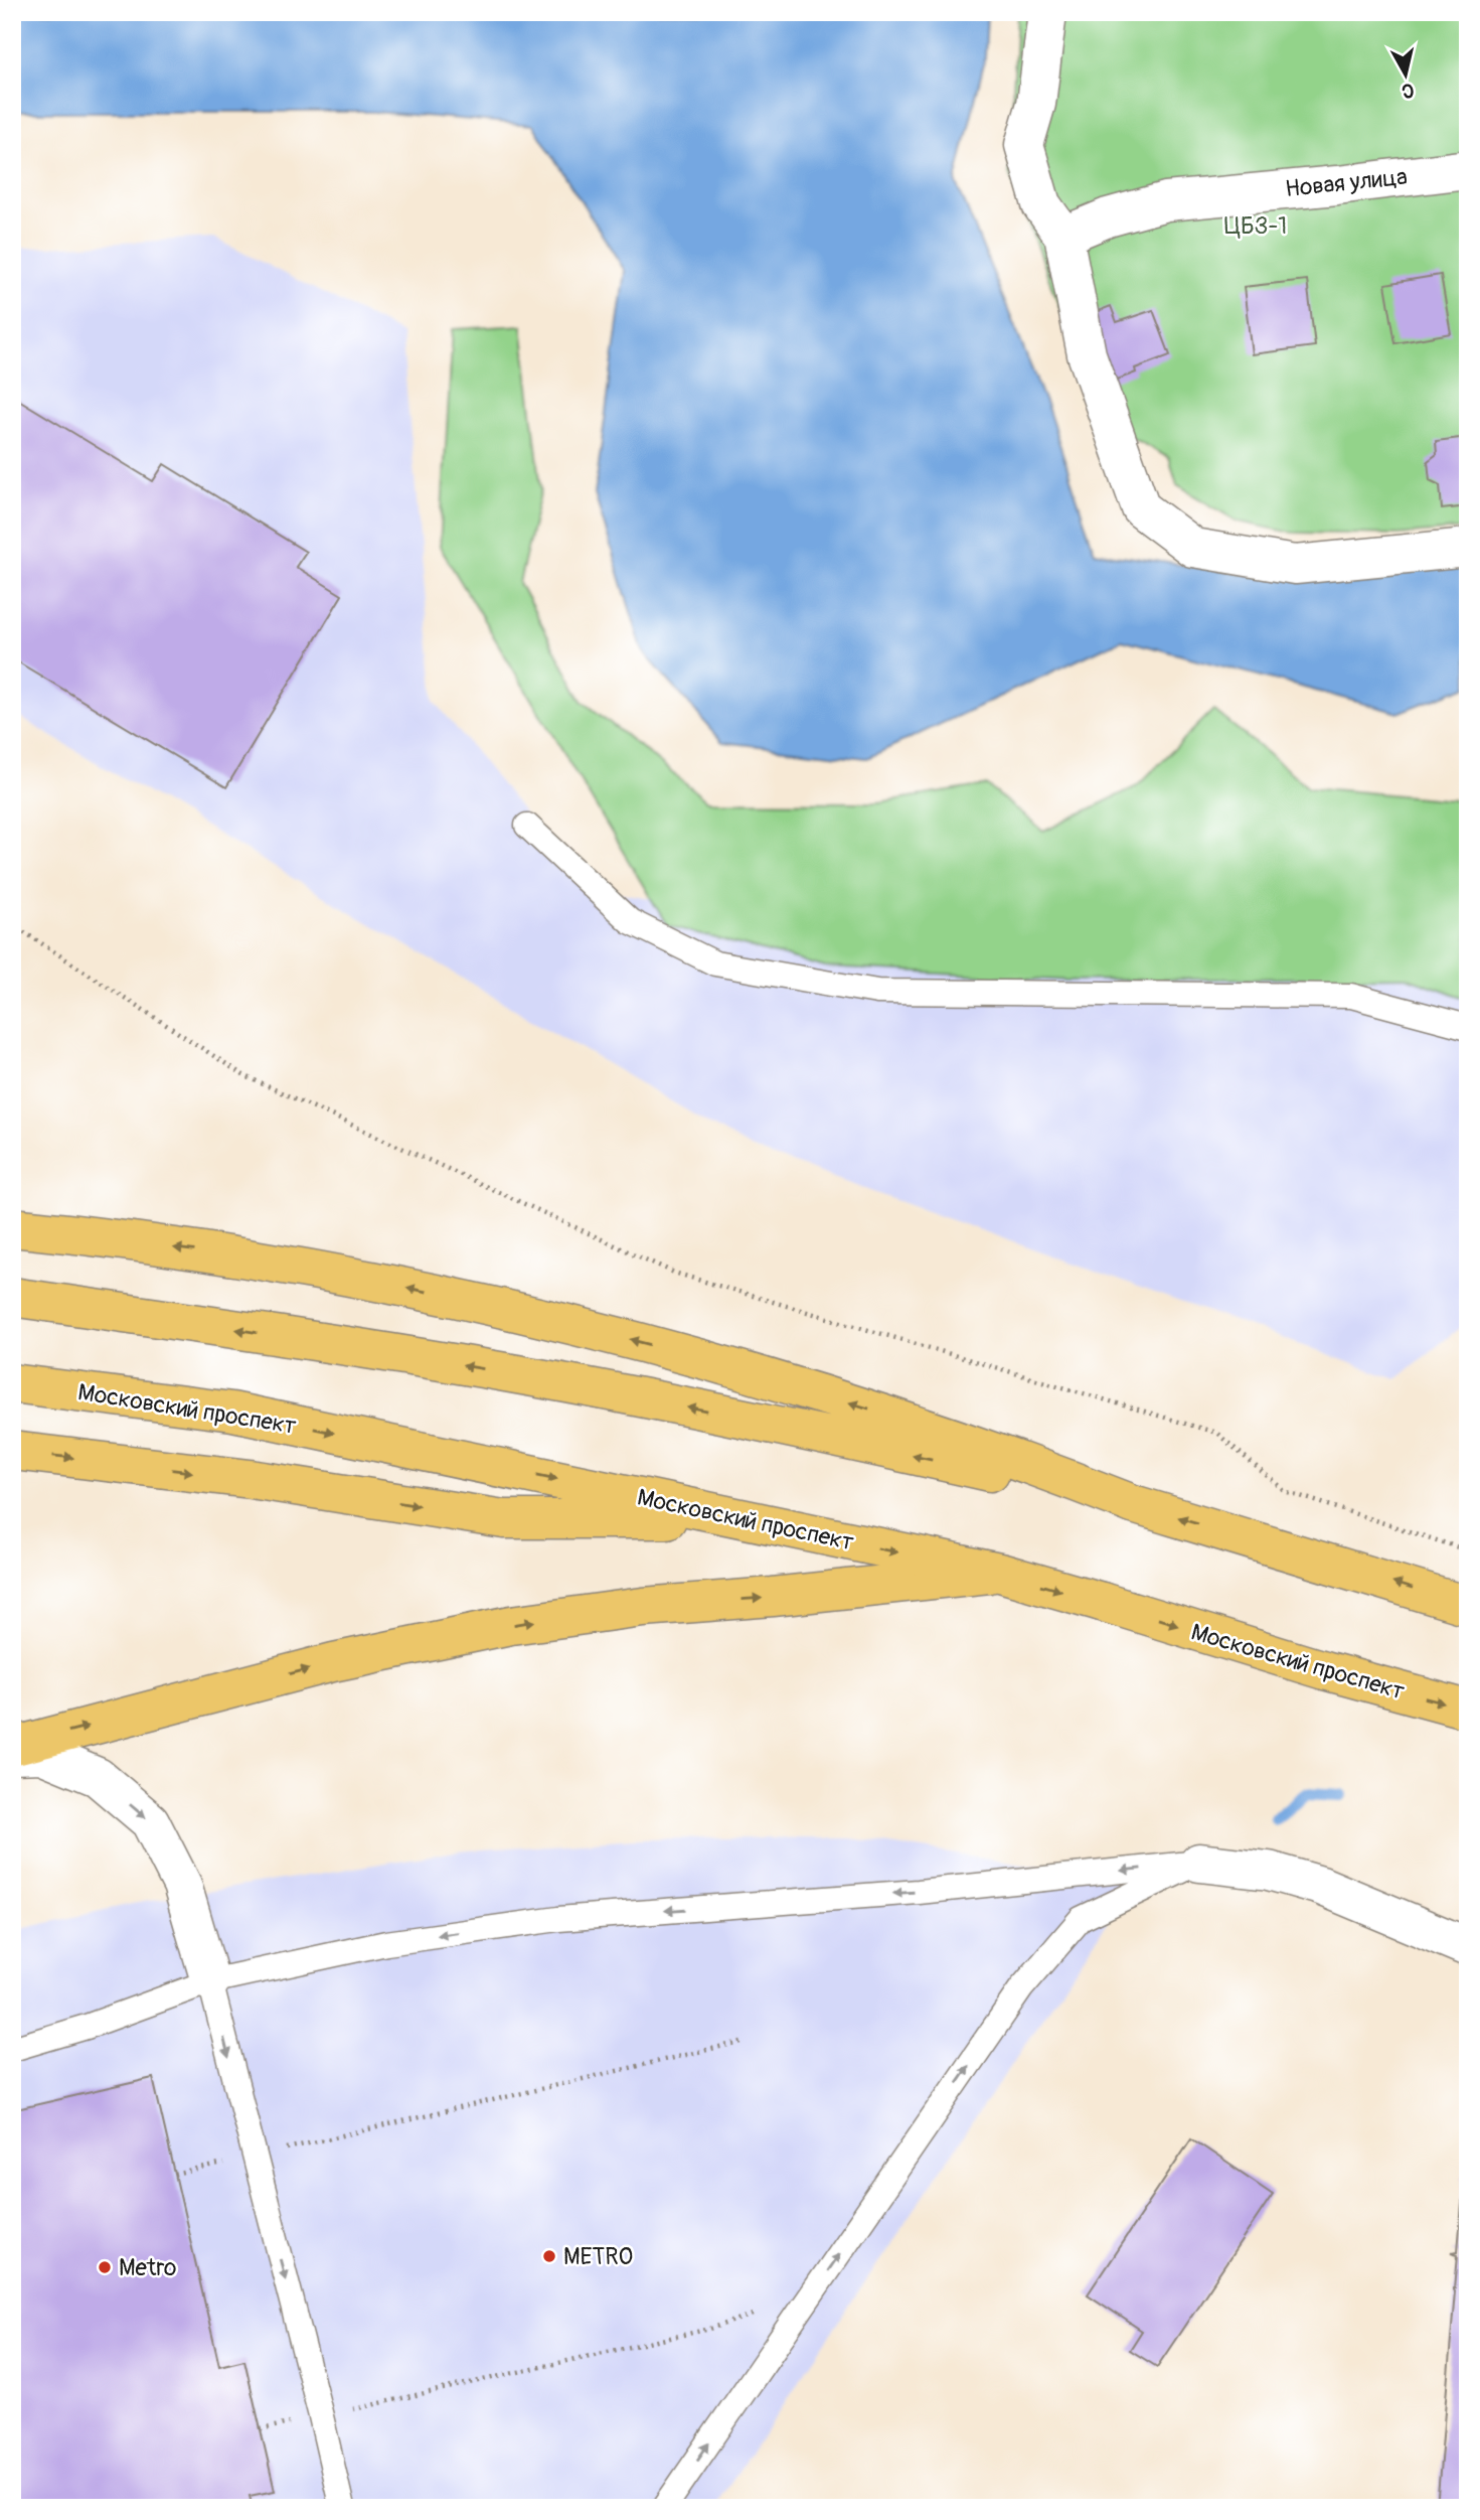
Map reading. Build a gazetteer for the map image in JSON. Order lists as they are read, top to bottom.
{
  "streets": {
    "main road": ["Московский проспект"],
    "street": ["Новая улица"]
  },
  "parks": ["ЦБЗ-1"],
  "places": ["METRO", "Metro"],
  "north": "bottom"
}
